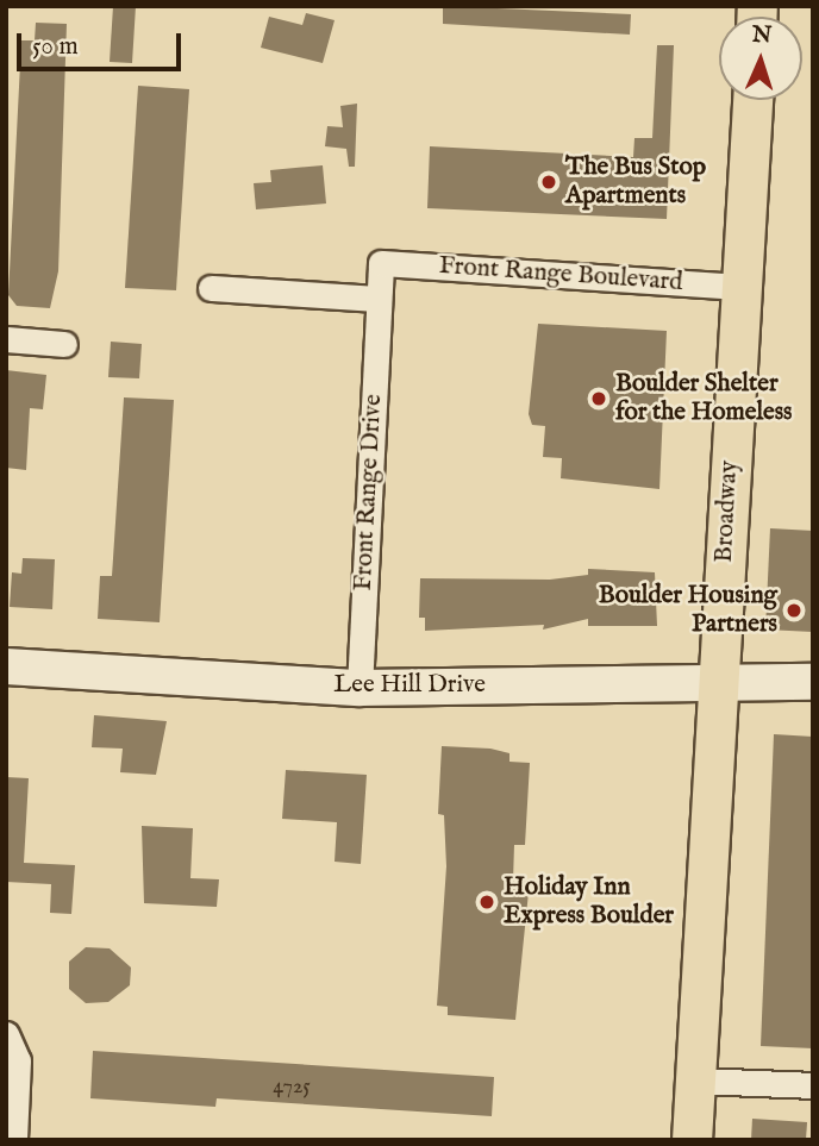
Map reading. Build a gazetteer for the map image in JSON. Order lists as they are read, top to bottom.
{
  "streets": {
    "main road": ["Broadway"],
    "street": ["Front Range Boulevard", "Front Range Drive", "Lee Hill Drive"]
  },
  "crossings": [
    ["Front Range Boulevard", "Front Range Drive"],
    ["Front Range Boulevard", "Broadway"],
    ["Front Range Drive", "Lee Hill Drive"],
    ["Broadway", "Lee Hill Drive"]
  ],
  "places": [
    "The Bus Stop Apartments",
    "Boulder Shelter for the Homeless",
    "Boulder Housing Partners",
    "Holiday Inn Express Boulder"
  ],
  "house_numbers": ["4725"],
  "scale_bar": "50 m",
  "north": "top"
}
